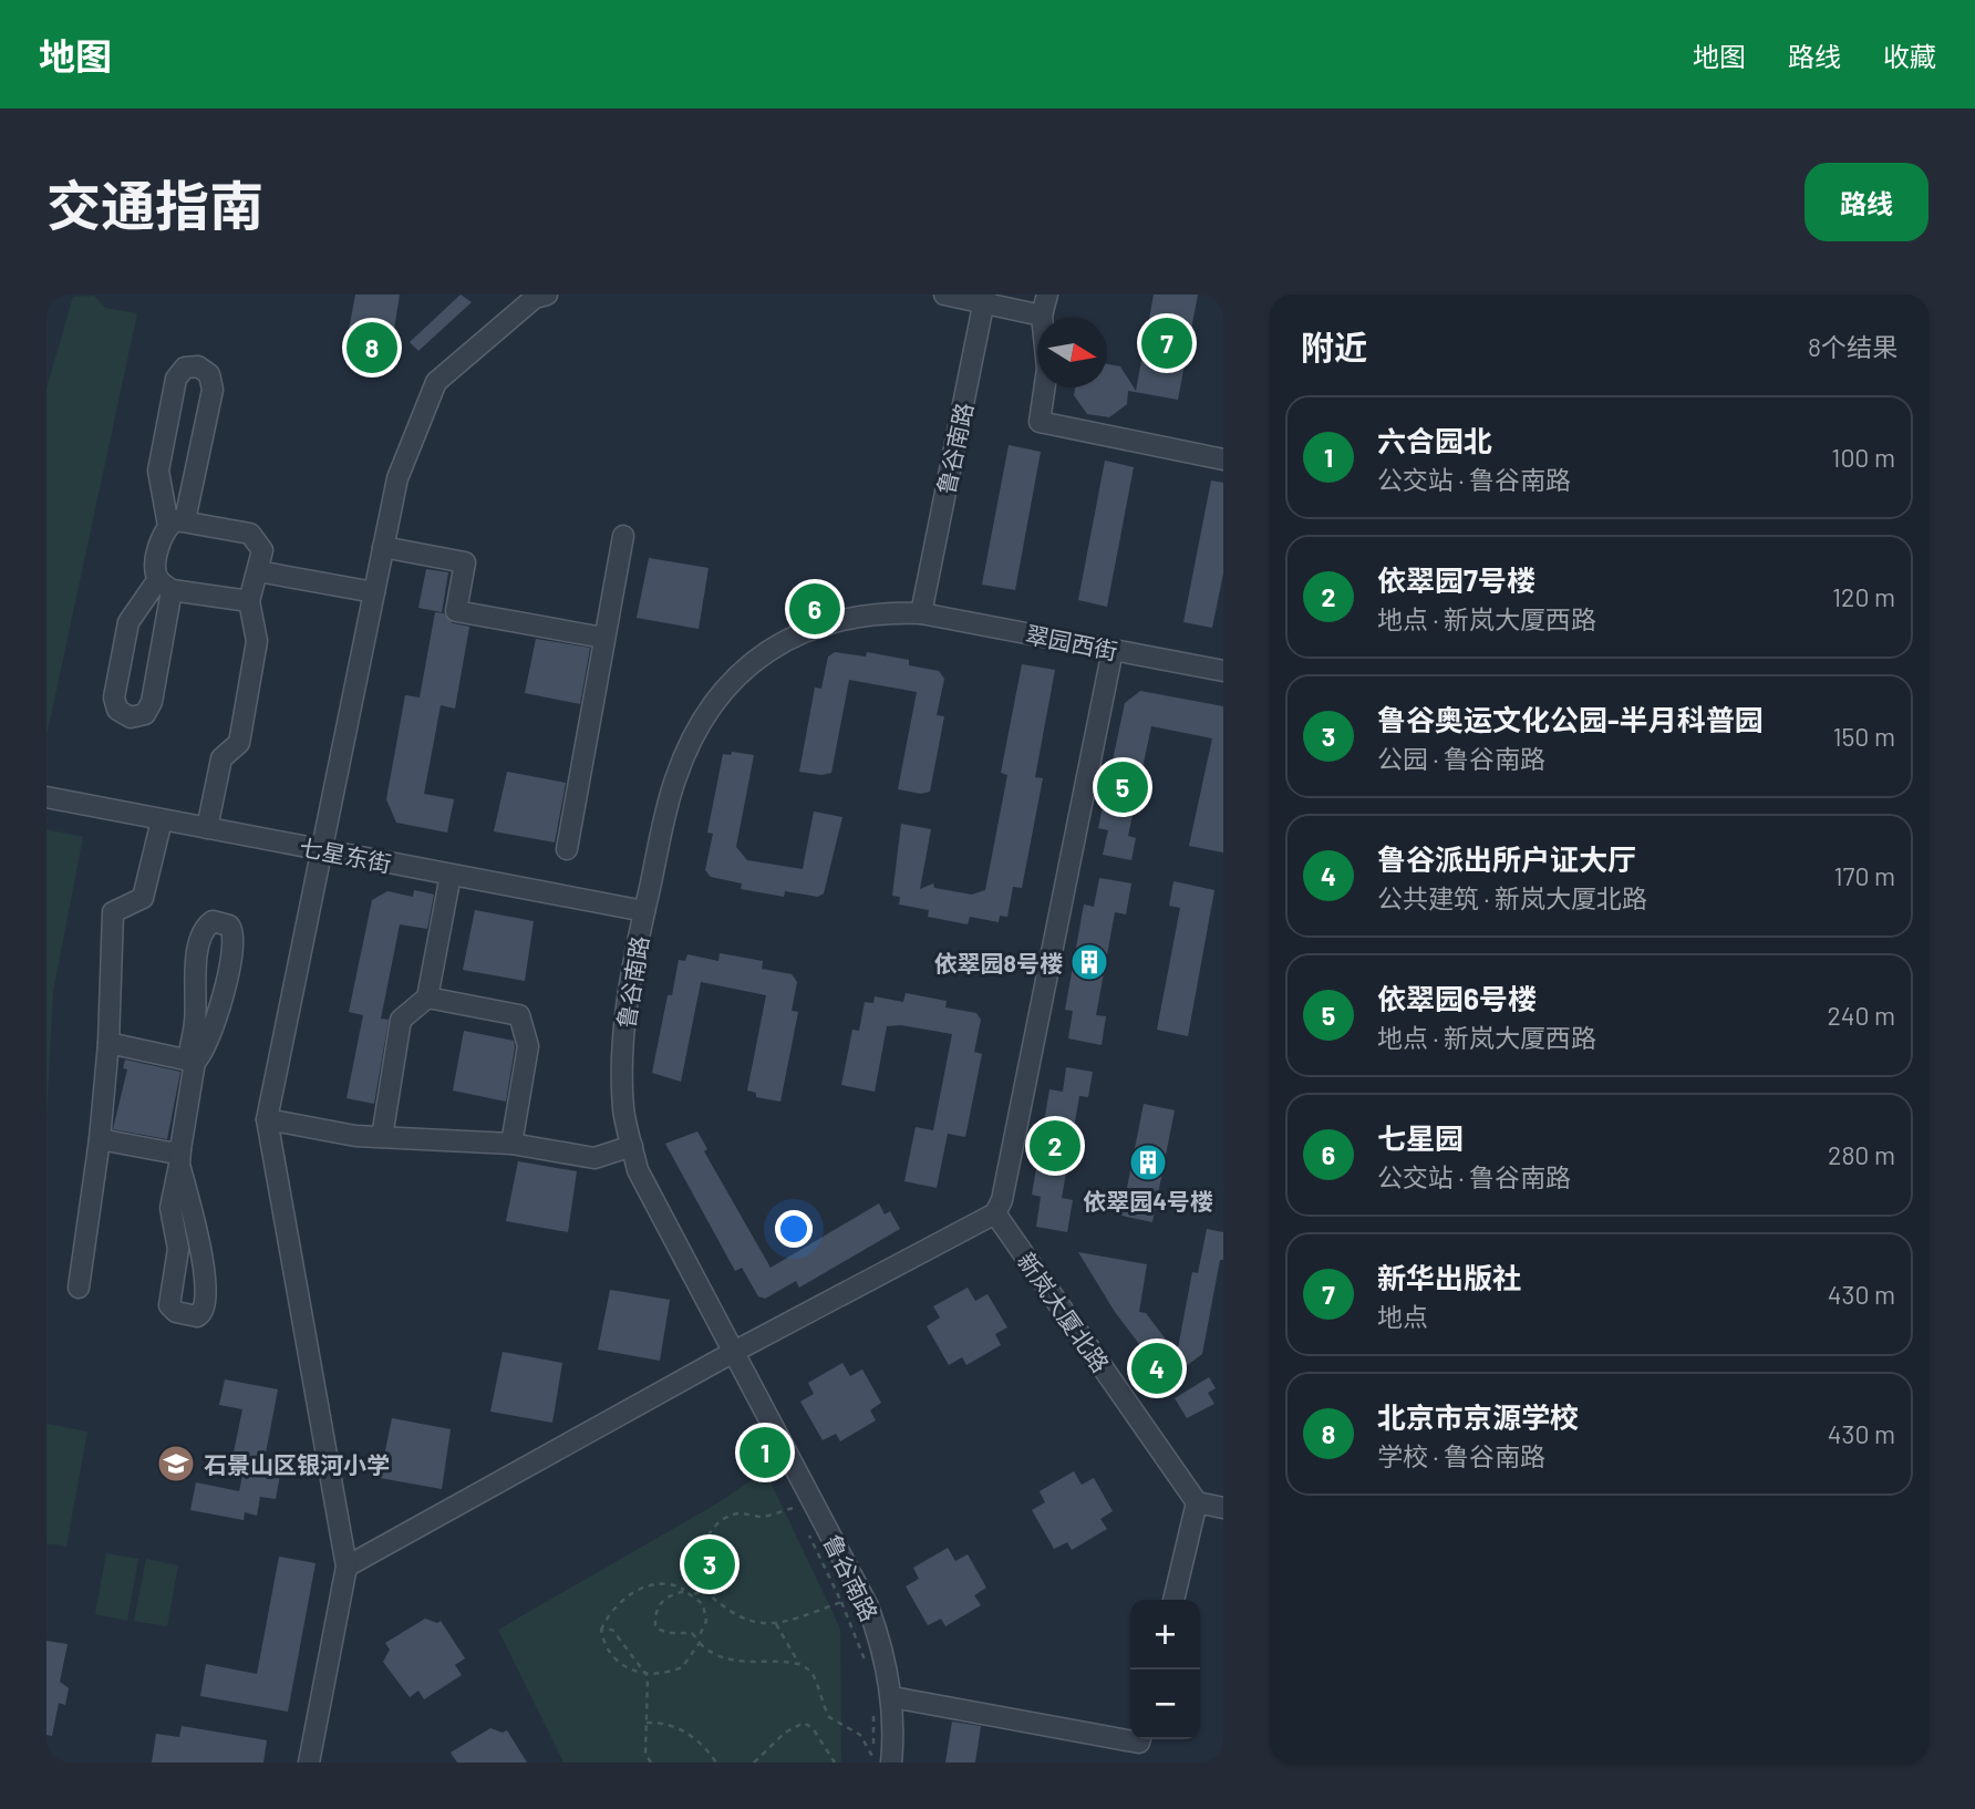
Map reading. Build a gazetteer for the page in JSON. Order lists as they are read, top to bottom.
{
  "streets": {
    "street": [
      "鲁谷南路",
      "翠园西街",
      "七星东街",
      "新岚大厦北路"
    ]
  },
  "crossings": [
    ["鲁谷南路", "翠园西街"],
    ["鲁谷南路", "七星东街"]
  ],
  "places": {
    "building": ["依翠园8号楼", "依翠园4号楼"],
    "school or university": ["石景山区银河小学"]
  },
  "north": "right",
  "page": {
    "header": "地图",
    "nav": ["地图", "路线", "收藏"],
    "title": "交通指南",
    "buttons": "路线",
    "heading": ["附近", "8个结果"],
    "pins": [
      "7",
      "8",
      "6",
      "5",
      "2",
      "4",
      "1",
      "3"
    ],
    "list": [
      {
        "mark": "1",
        "name": "六合园北",
        "note": "公交站 · 鲁谷南路",
        "value": "100 m"
      },
      {
        "mark": "2",
        "name": "依翠园7号楼",
        "note": "地点 · 新岚大厦西路",
        "value": "120 m"
      },
      {
        "mark": "3",
        "name": "鲁谷奥运文化公园-半月科普园",
        "note": "公园 · 鲁谷南路",
        "value": "150 m"
      },
      {
        "mark": "4",
        "name": "鲁谷派出所户证大厅",
        "note": "公共建筑 · 新岚大厦北路",
        "value": "170 m"
      },
      {
        "mark": "5",
        "name": "依翠园6号楼",
        "note": "地点 · 新岚大厦西路",
        "value": "240 m"
      },
      {
        "mark": "6",
        "name": "七星园",
        "note": "公交站 · 鲁谷南路",
        "value": "280 m"
      },
      {
        "mark": "7",
        "name": "新华出版社",
        "note": "地点",
        "value": "430 m"
      },
      {
        "mark": "8",
        "name": "北京市京源学校",
        "note": "学校 · 鲁谷南路",
        "value": "430 m"
      }
    ],
    "map_buttons": ["+", "−"]
  }
}
